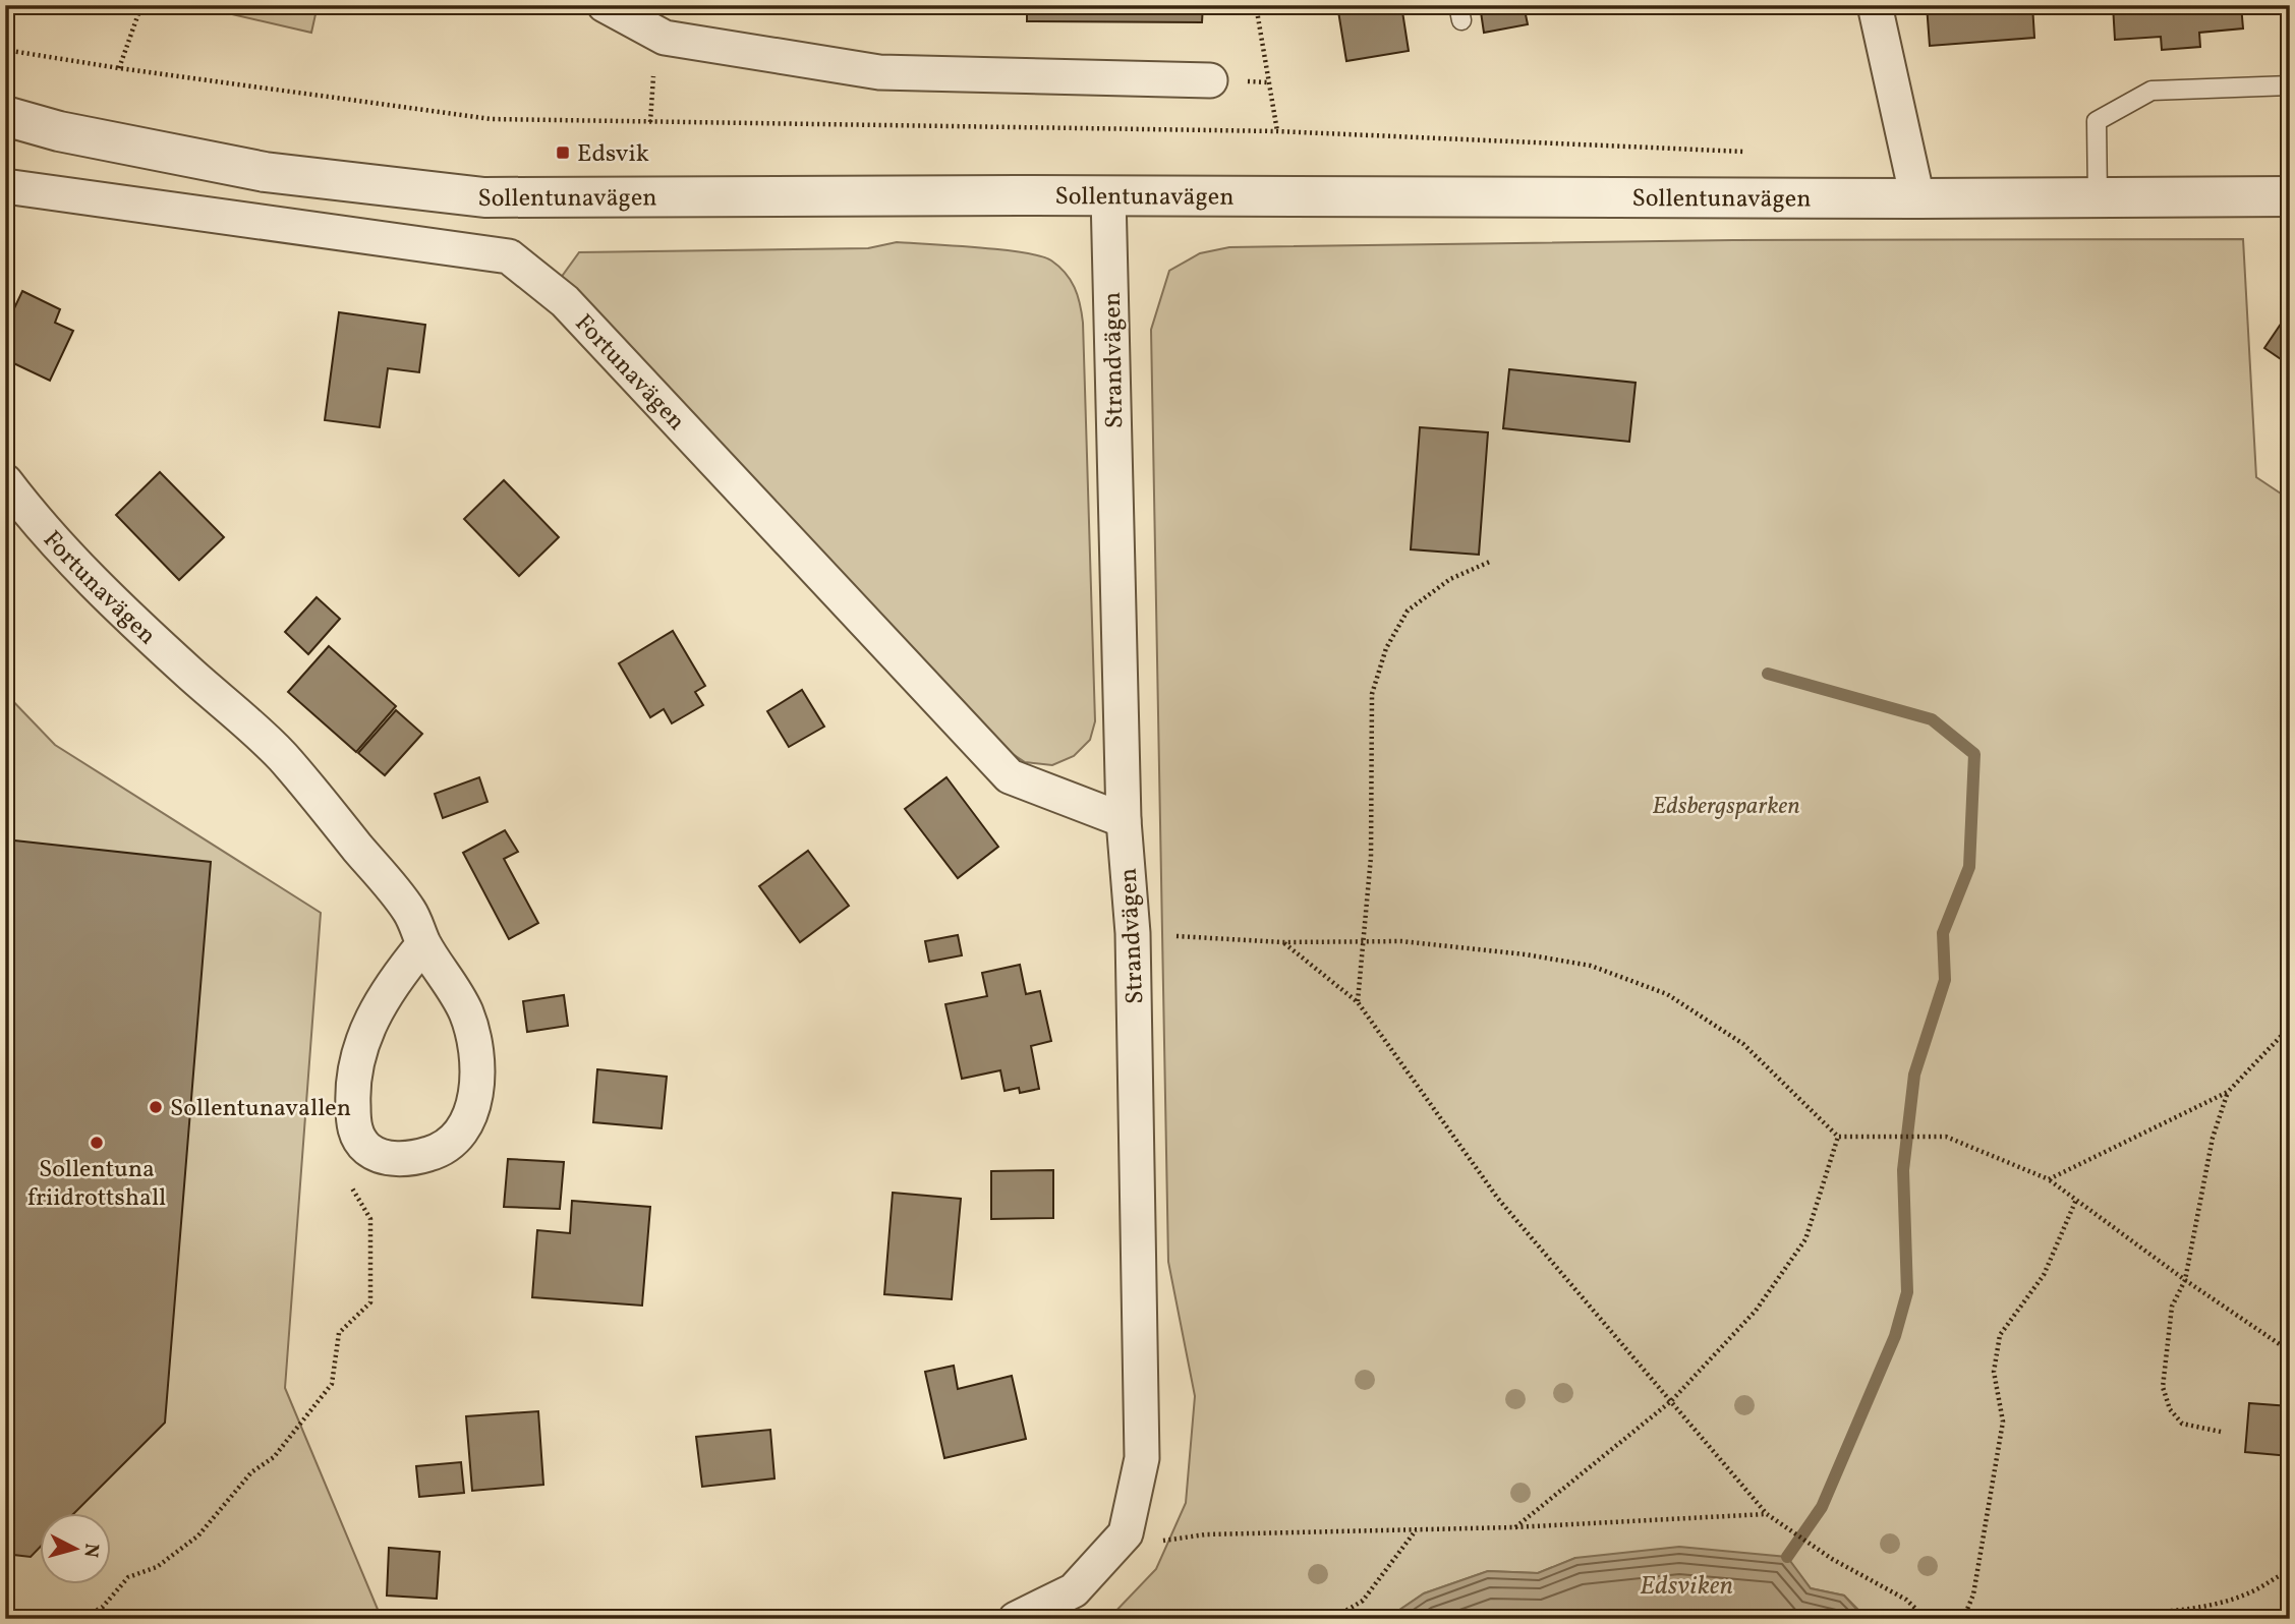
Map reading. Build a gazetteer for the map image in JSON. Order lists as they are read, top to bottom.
{
  "streets": {
    "street": ["Sollentunavägen", "Strandvägen", "Fortunavägen"]
  },
  "crossings": [
    ["Sollentunavägen", "Strandvägen"],
    ["Strandvägen", "Fortunavägen"]
  ],
  "water": ["Edsviken"],
  "parks": ["Edsbergsparken"],
  "places": {
    "transit": ["Edsvik"],
    "other": ["Sollentunavallen", "Sollentuna friidrottshall"]
  },
  "north": "right"
}
